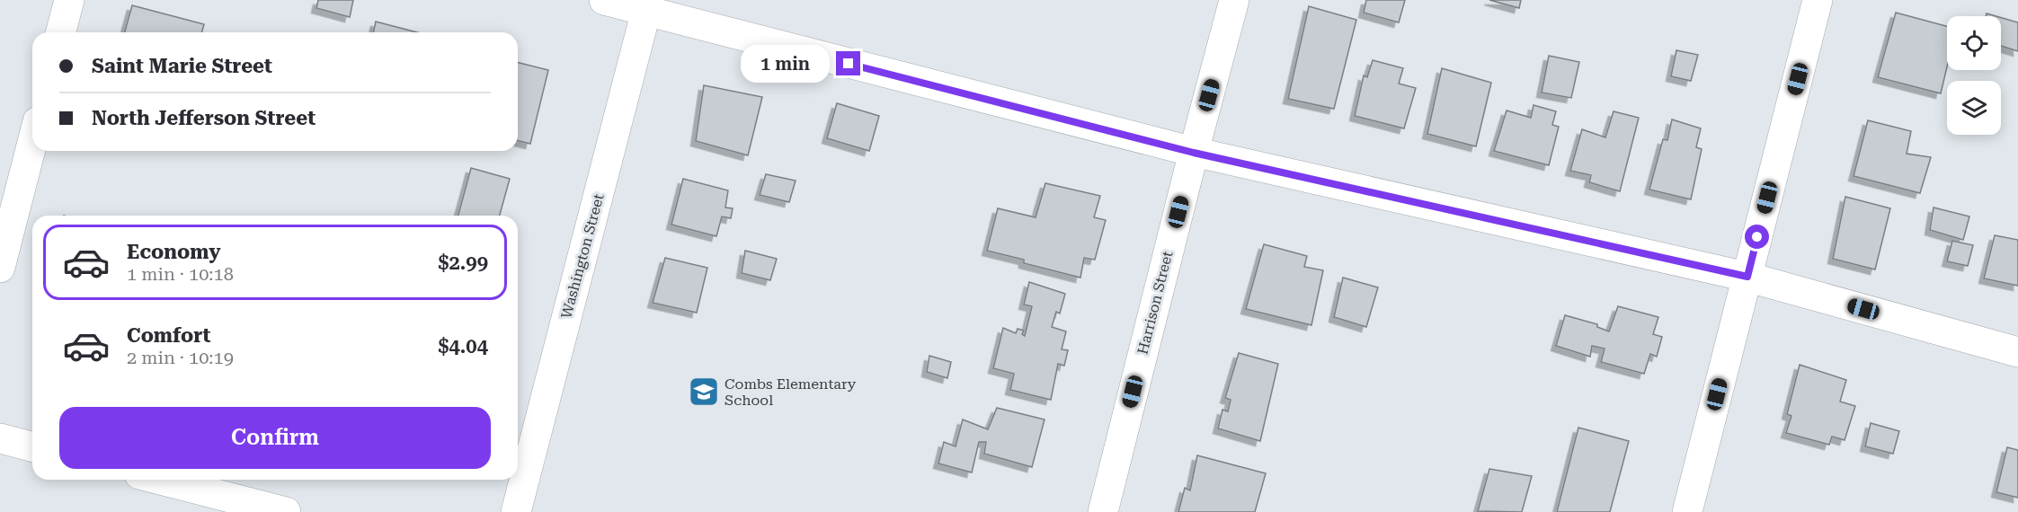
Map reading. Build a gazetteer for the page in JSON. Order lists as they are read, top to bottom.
{
  "streets": {
    "street": ["Washington Street", "Harrison Street"]
  },
  "places": {
    "school or university": ["Combs Elementary School"]
  },
  "page": {
    "banner": ["Saint Marie Street", "North Jefferson Street"],
    "bubble": "1 min",
    "list": [
      {
        "name": "Economy",
        "note": "1 min · 10:18",
        "value": "$2.99"
      },
      {
        "name": "Comfort",
        "note": "2 min · 10:19",
        "value": "$4.04"
      }
    ],
    "buttons": "Confirm"
  }
}
